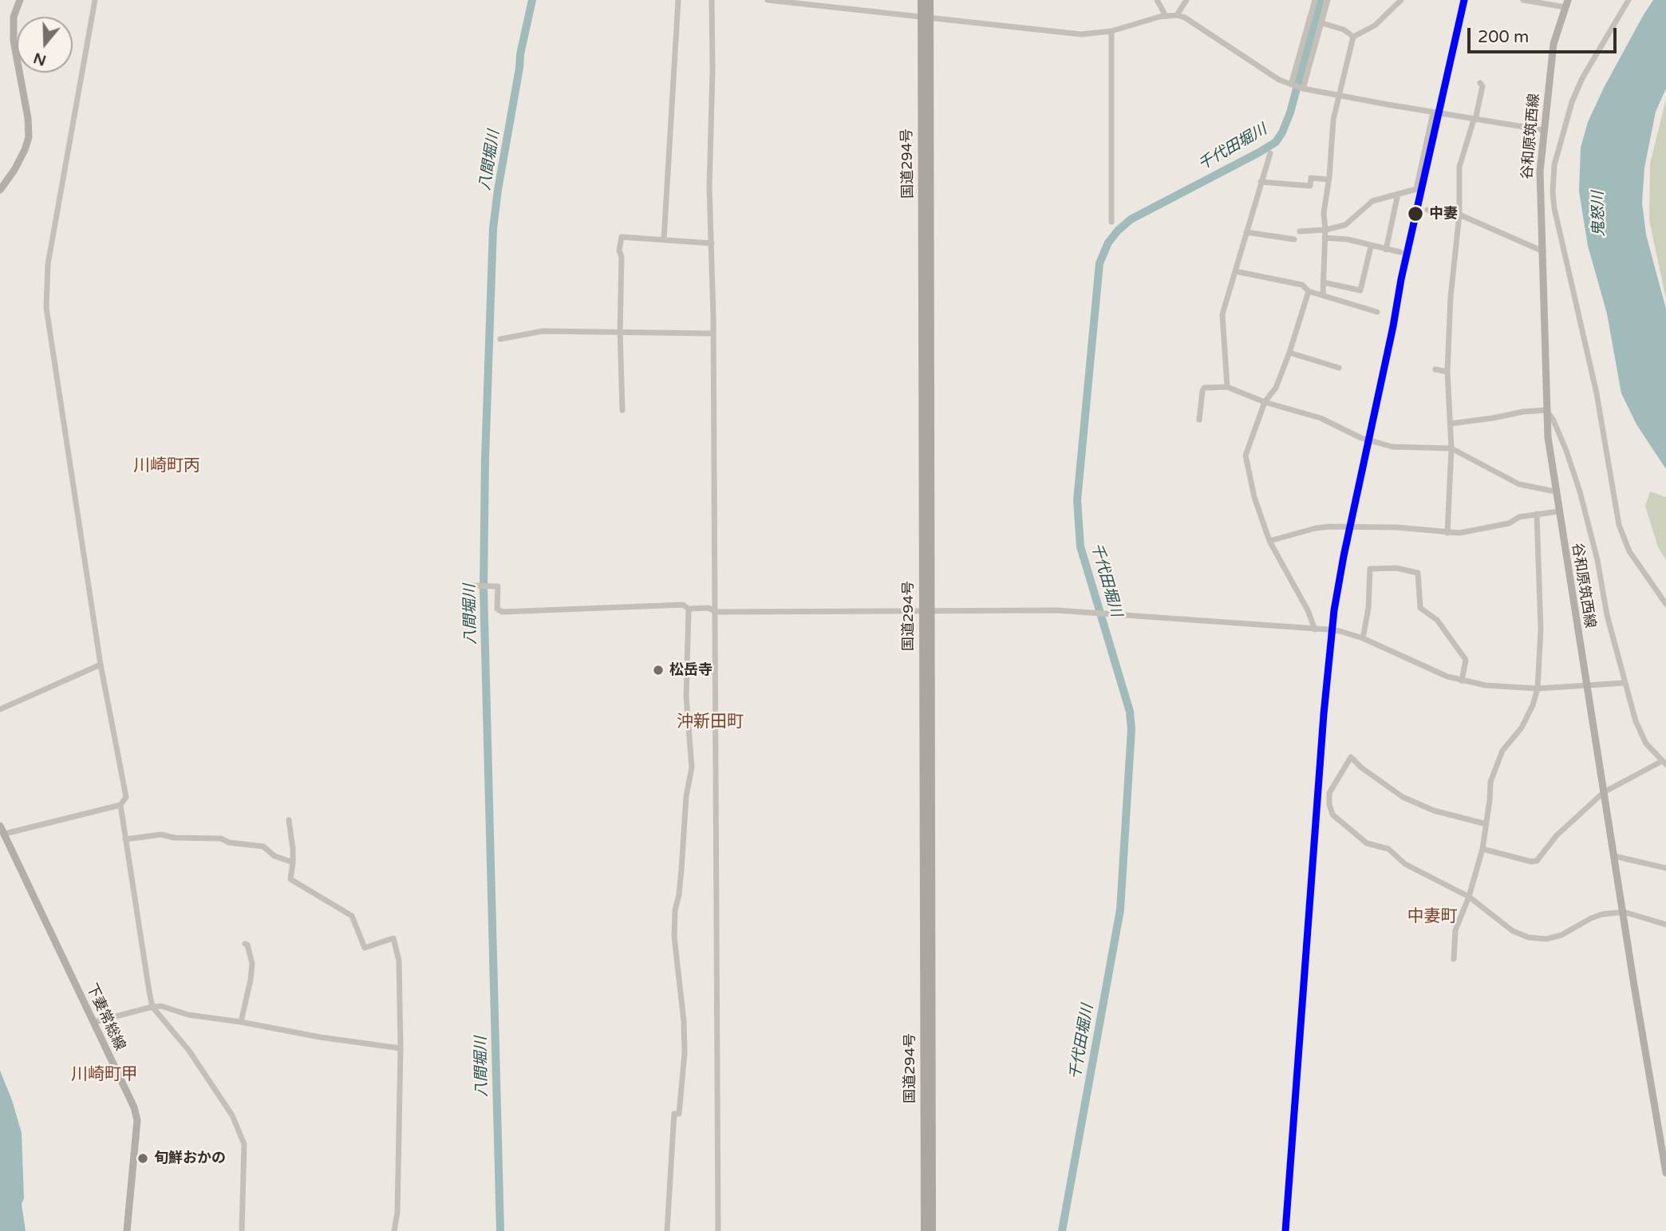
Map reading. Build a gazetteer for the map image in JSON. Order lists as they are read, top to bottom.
{
  "streets": {
    "highway": ["国道294号"],
    "main road": ["谷和原筑西線", "下妻常総線"]
  },
  "districts": [
    "川崎町丙",
    "沖新田町",
    "中妻町",
    "川崎町甲"
  ],
  "water": ["千代田堀川", "八間堀川", "鬼怒川"],
  "places": ["中妻", "松岳寺", "旬鮮おかの"],
  "scale_bar": "200 m",
  "north": "bottom"
}
